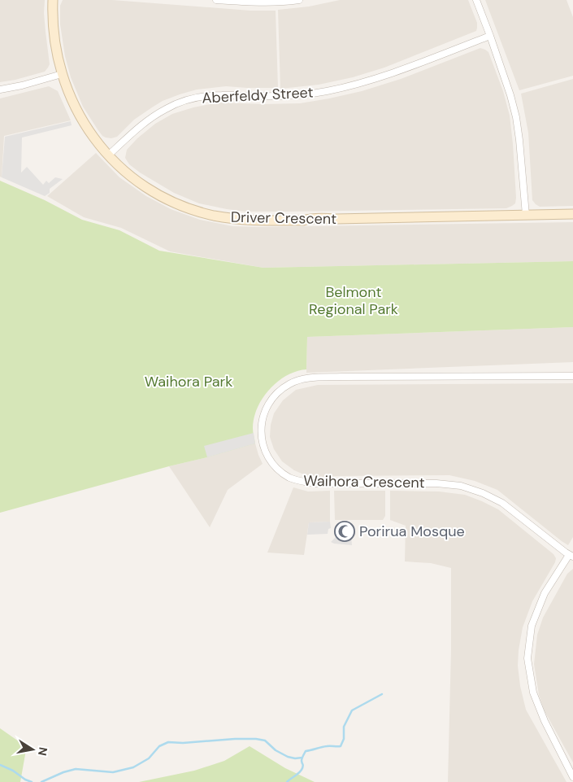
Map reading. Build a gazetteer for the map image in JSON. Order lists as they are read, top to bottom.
{
  "streets": {
    "street": ["Aberfeldy Street", "Driver Crescent", "Waihora Crescent"]
  },
  "crossings": [
    ["Aberfeldy Street", "Driver Crescent"]
  ],
  "parks": ["Belmont Regional Park", "Waihora Park"],
  "places": {
    "mosque": ["Porirua Mosque"]
  },
  "north": "right"
}
